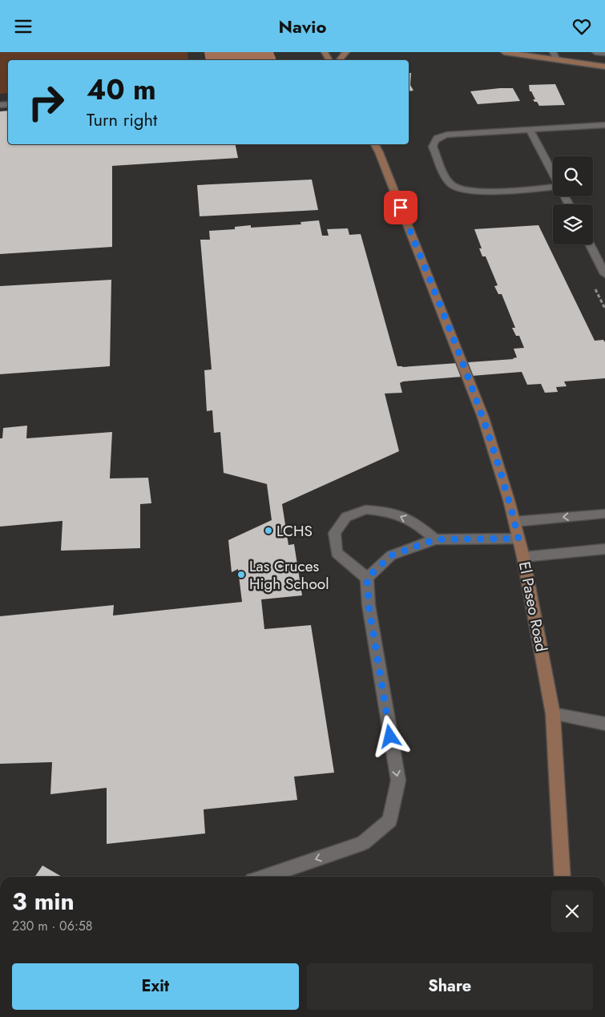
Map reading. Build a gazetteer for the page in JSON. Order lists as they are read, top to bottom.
{
  "streets": {
    "main road": ["El Paseo Road"]
  },
  "places": ["LCHS", "Las Cruces High School"],
  "page": {
    "header": "Navio",
    "turn": ["40 m", "Turn right"],
    "heading": ["3 min", "230 m · 06:58"],
    "buttons": ["Exit", "Share"]
  }
}
